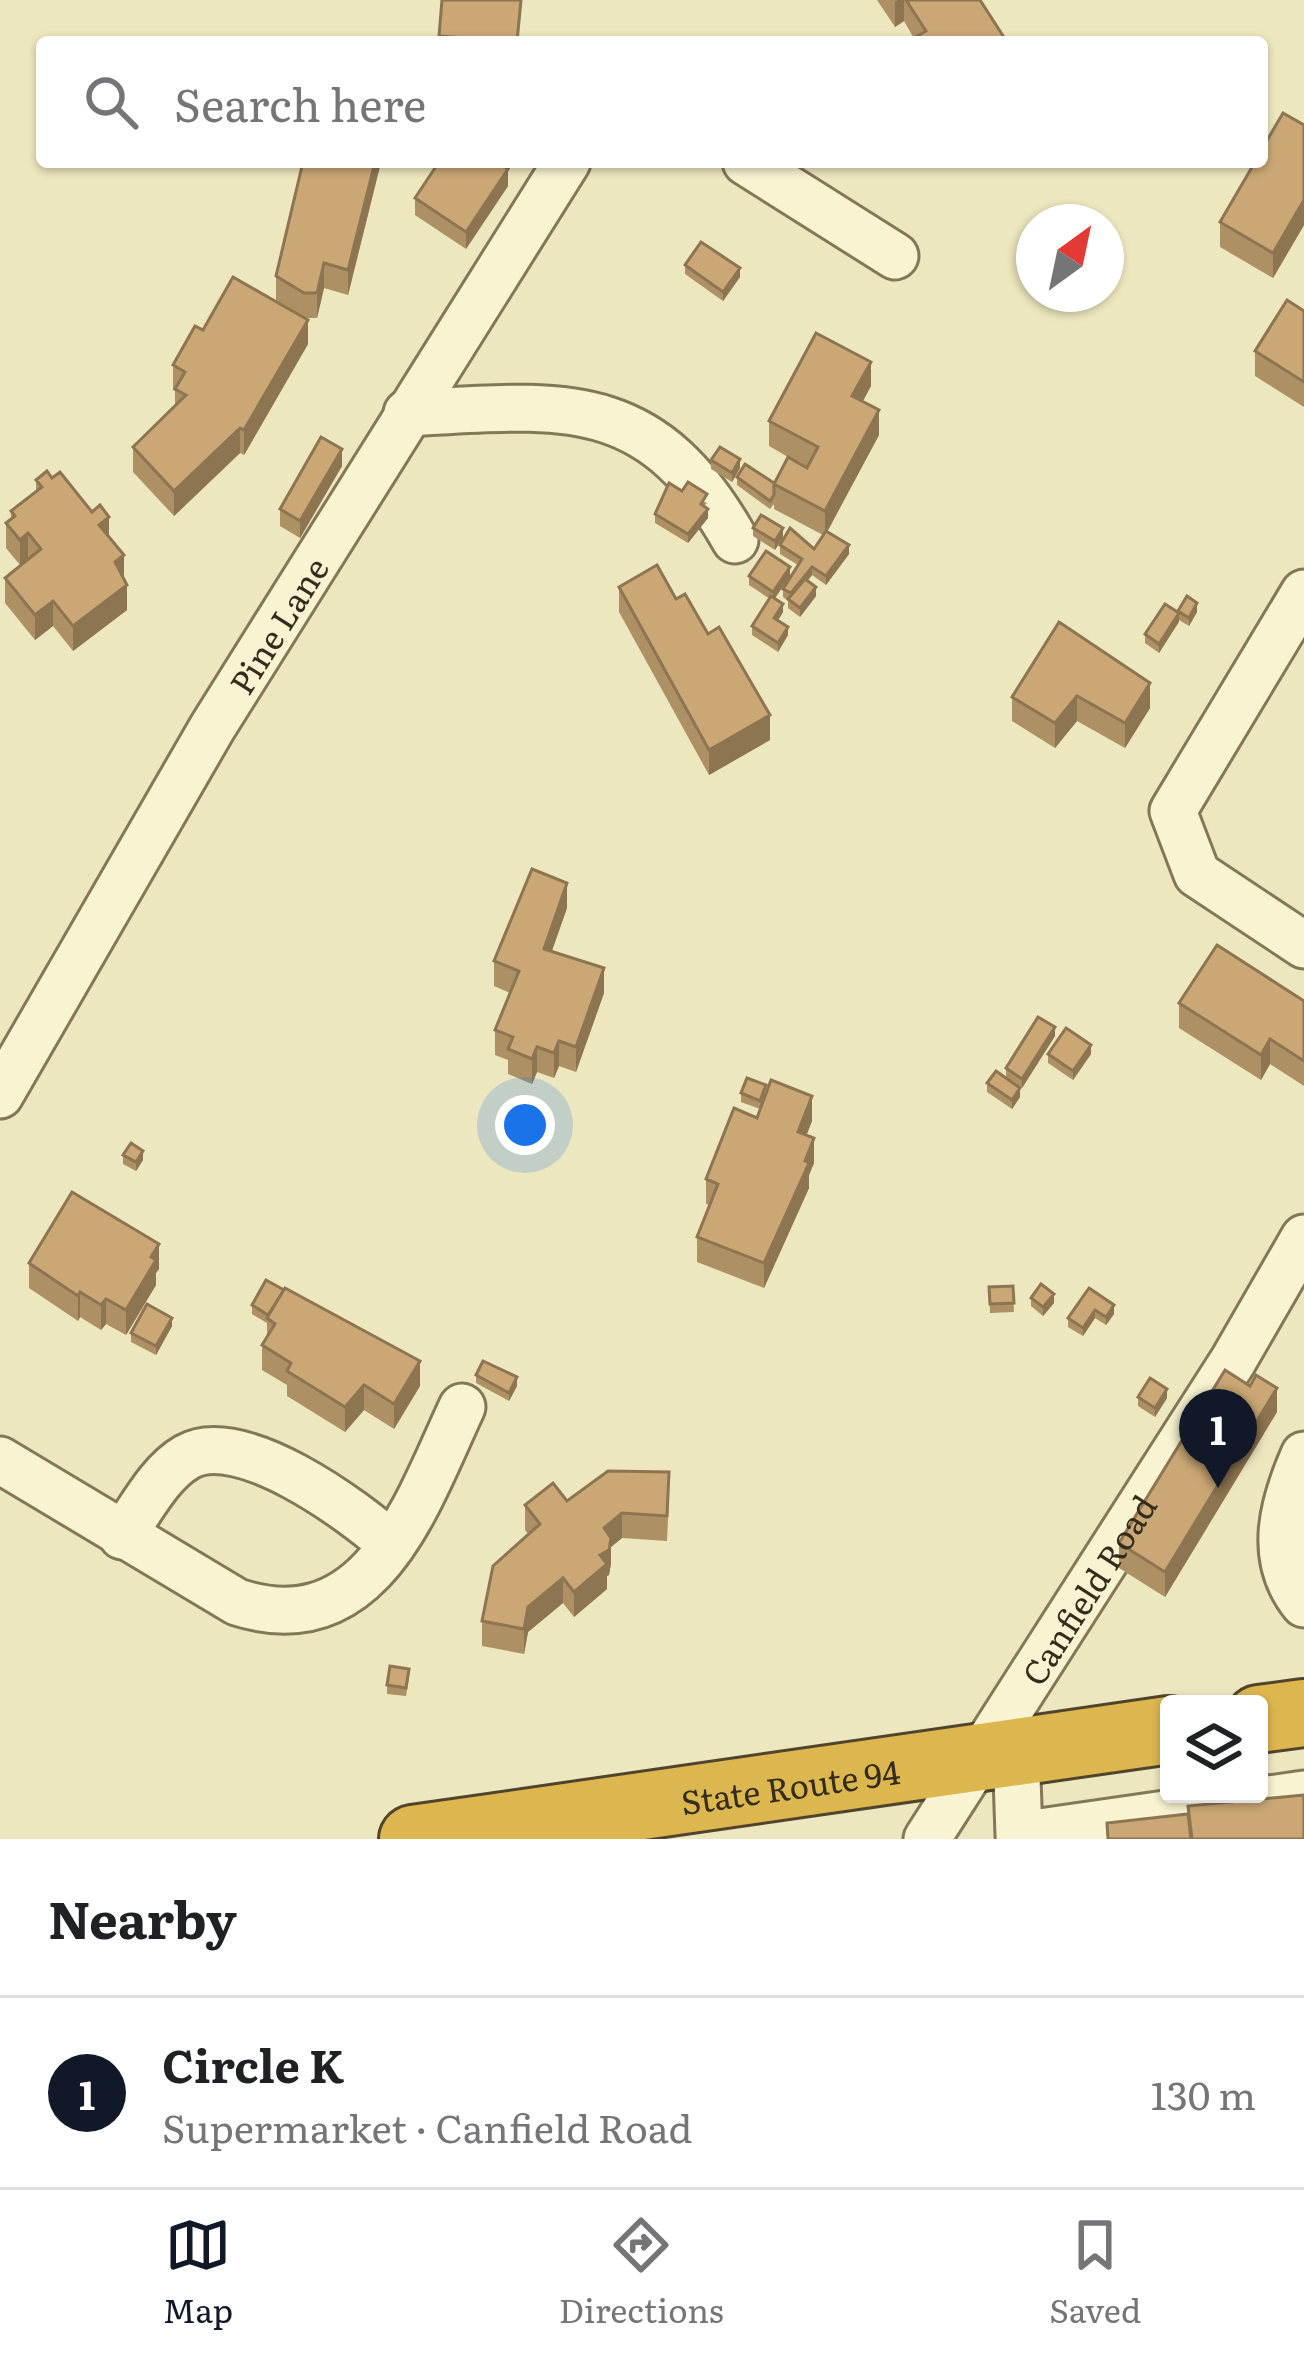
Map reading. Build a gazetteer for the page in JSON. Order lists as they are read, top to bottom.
{
  "streets": {
    "highway": ["State Route 94"],
    "street": ["Pine Lane", "Canfield Road"]
  },
  "crossings": [
    ["Canfield Road", "State Route 94"]
  ],
  "north": "top right",
  "page": {
    "search": "Search here",
    "pins": "1",
    "heading": "Nearby",
    "list": [
      {
        "mark": "1",
        "name": "Circle K",
        "note": "Supermarket · Canfield Road",
        "value": "130 m"
      }
    ],
    "nav": ["Map", "Directions", "Saved"]
  }
}
